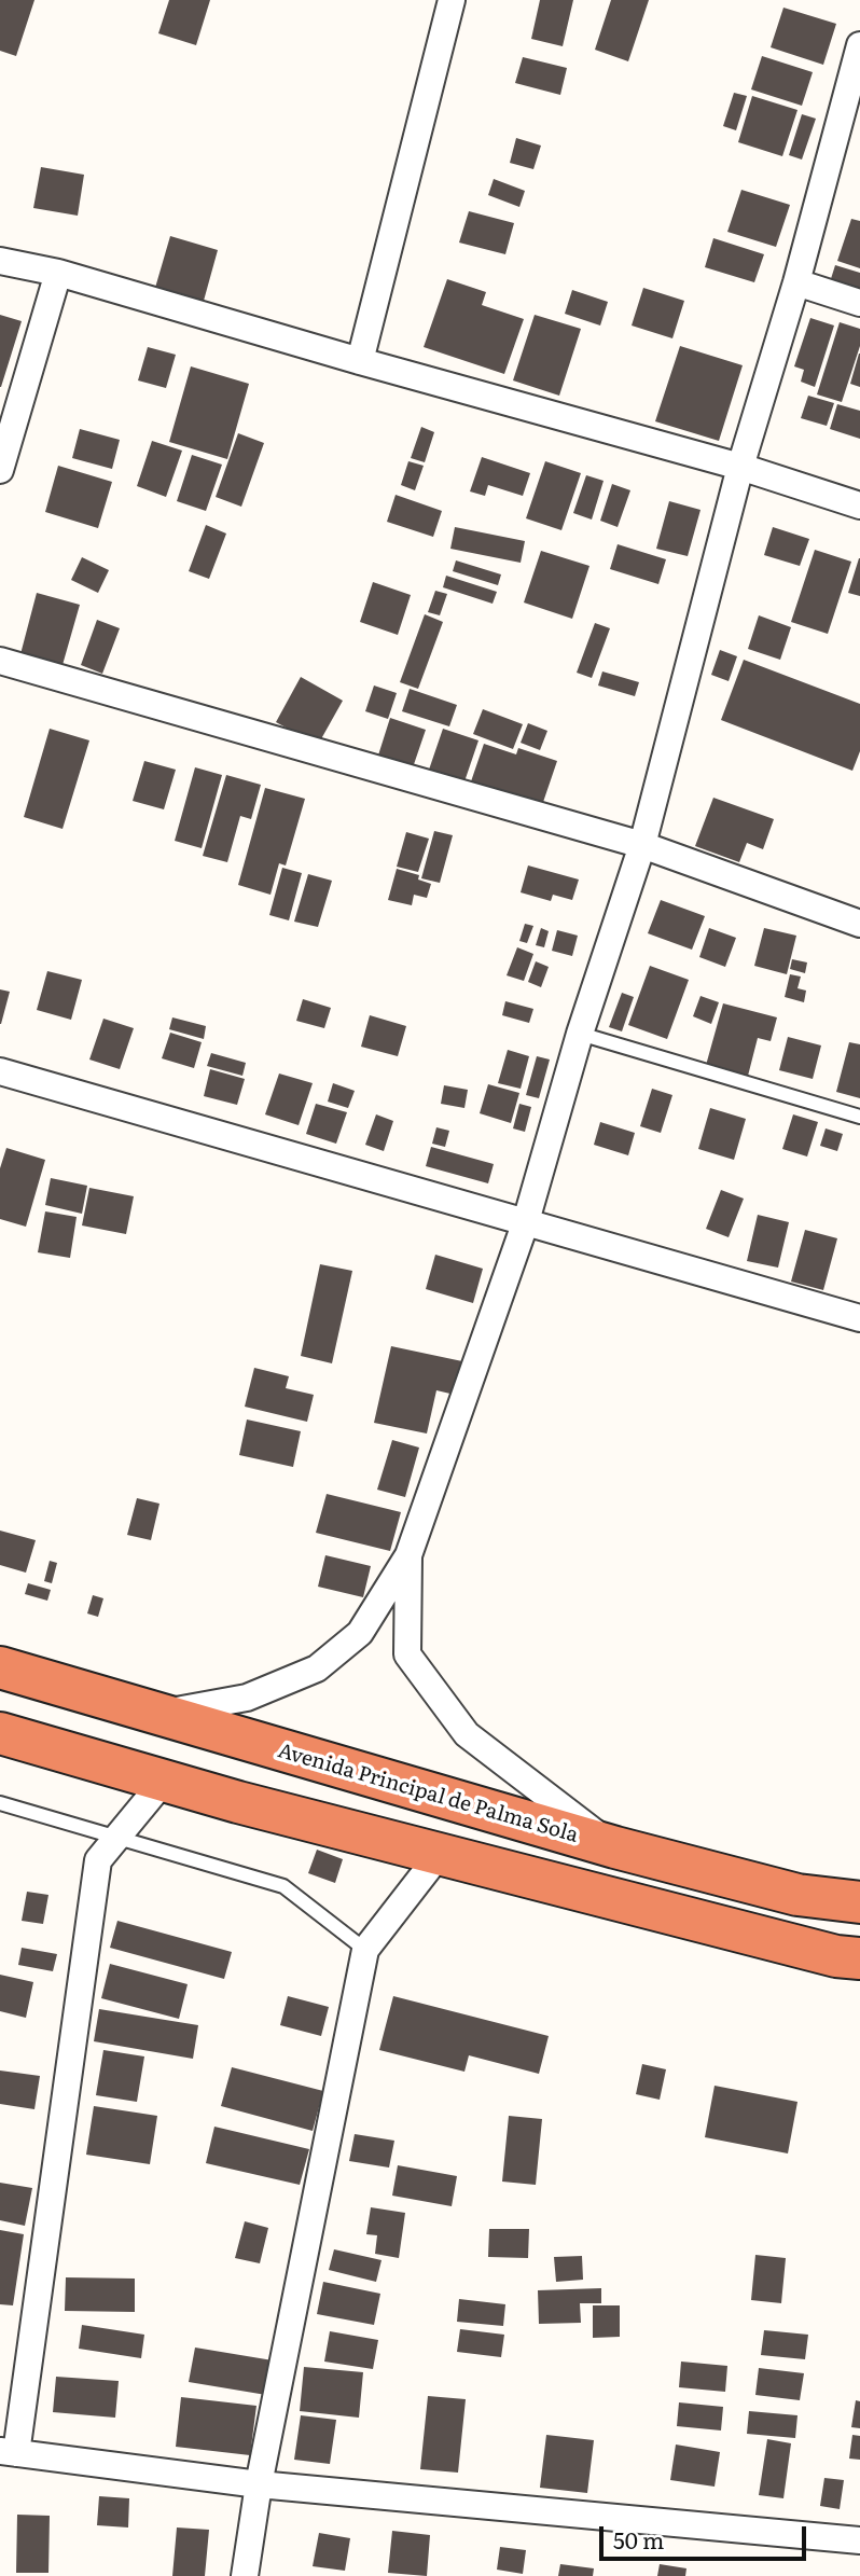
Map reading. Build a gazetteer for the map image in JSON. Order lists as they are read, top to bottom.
{
  "streets": {
    "highway": ["Avenida Principal de Palma Sola"]
  },
  "scale_bar": "50 m"
}
